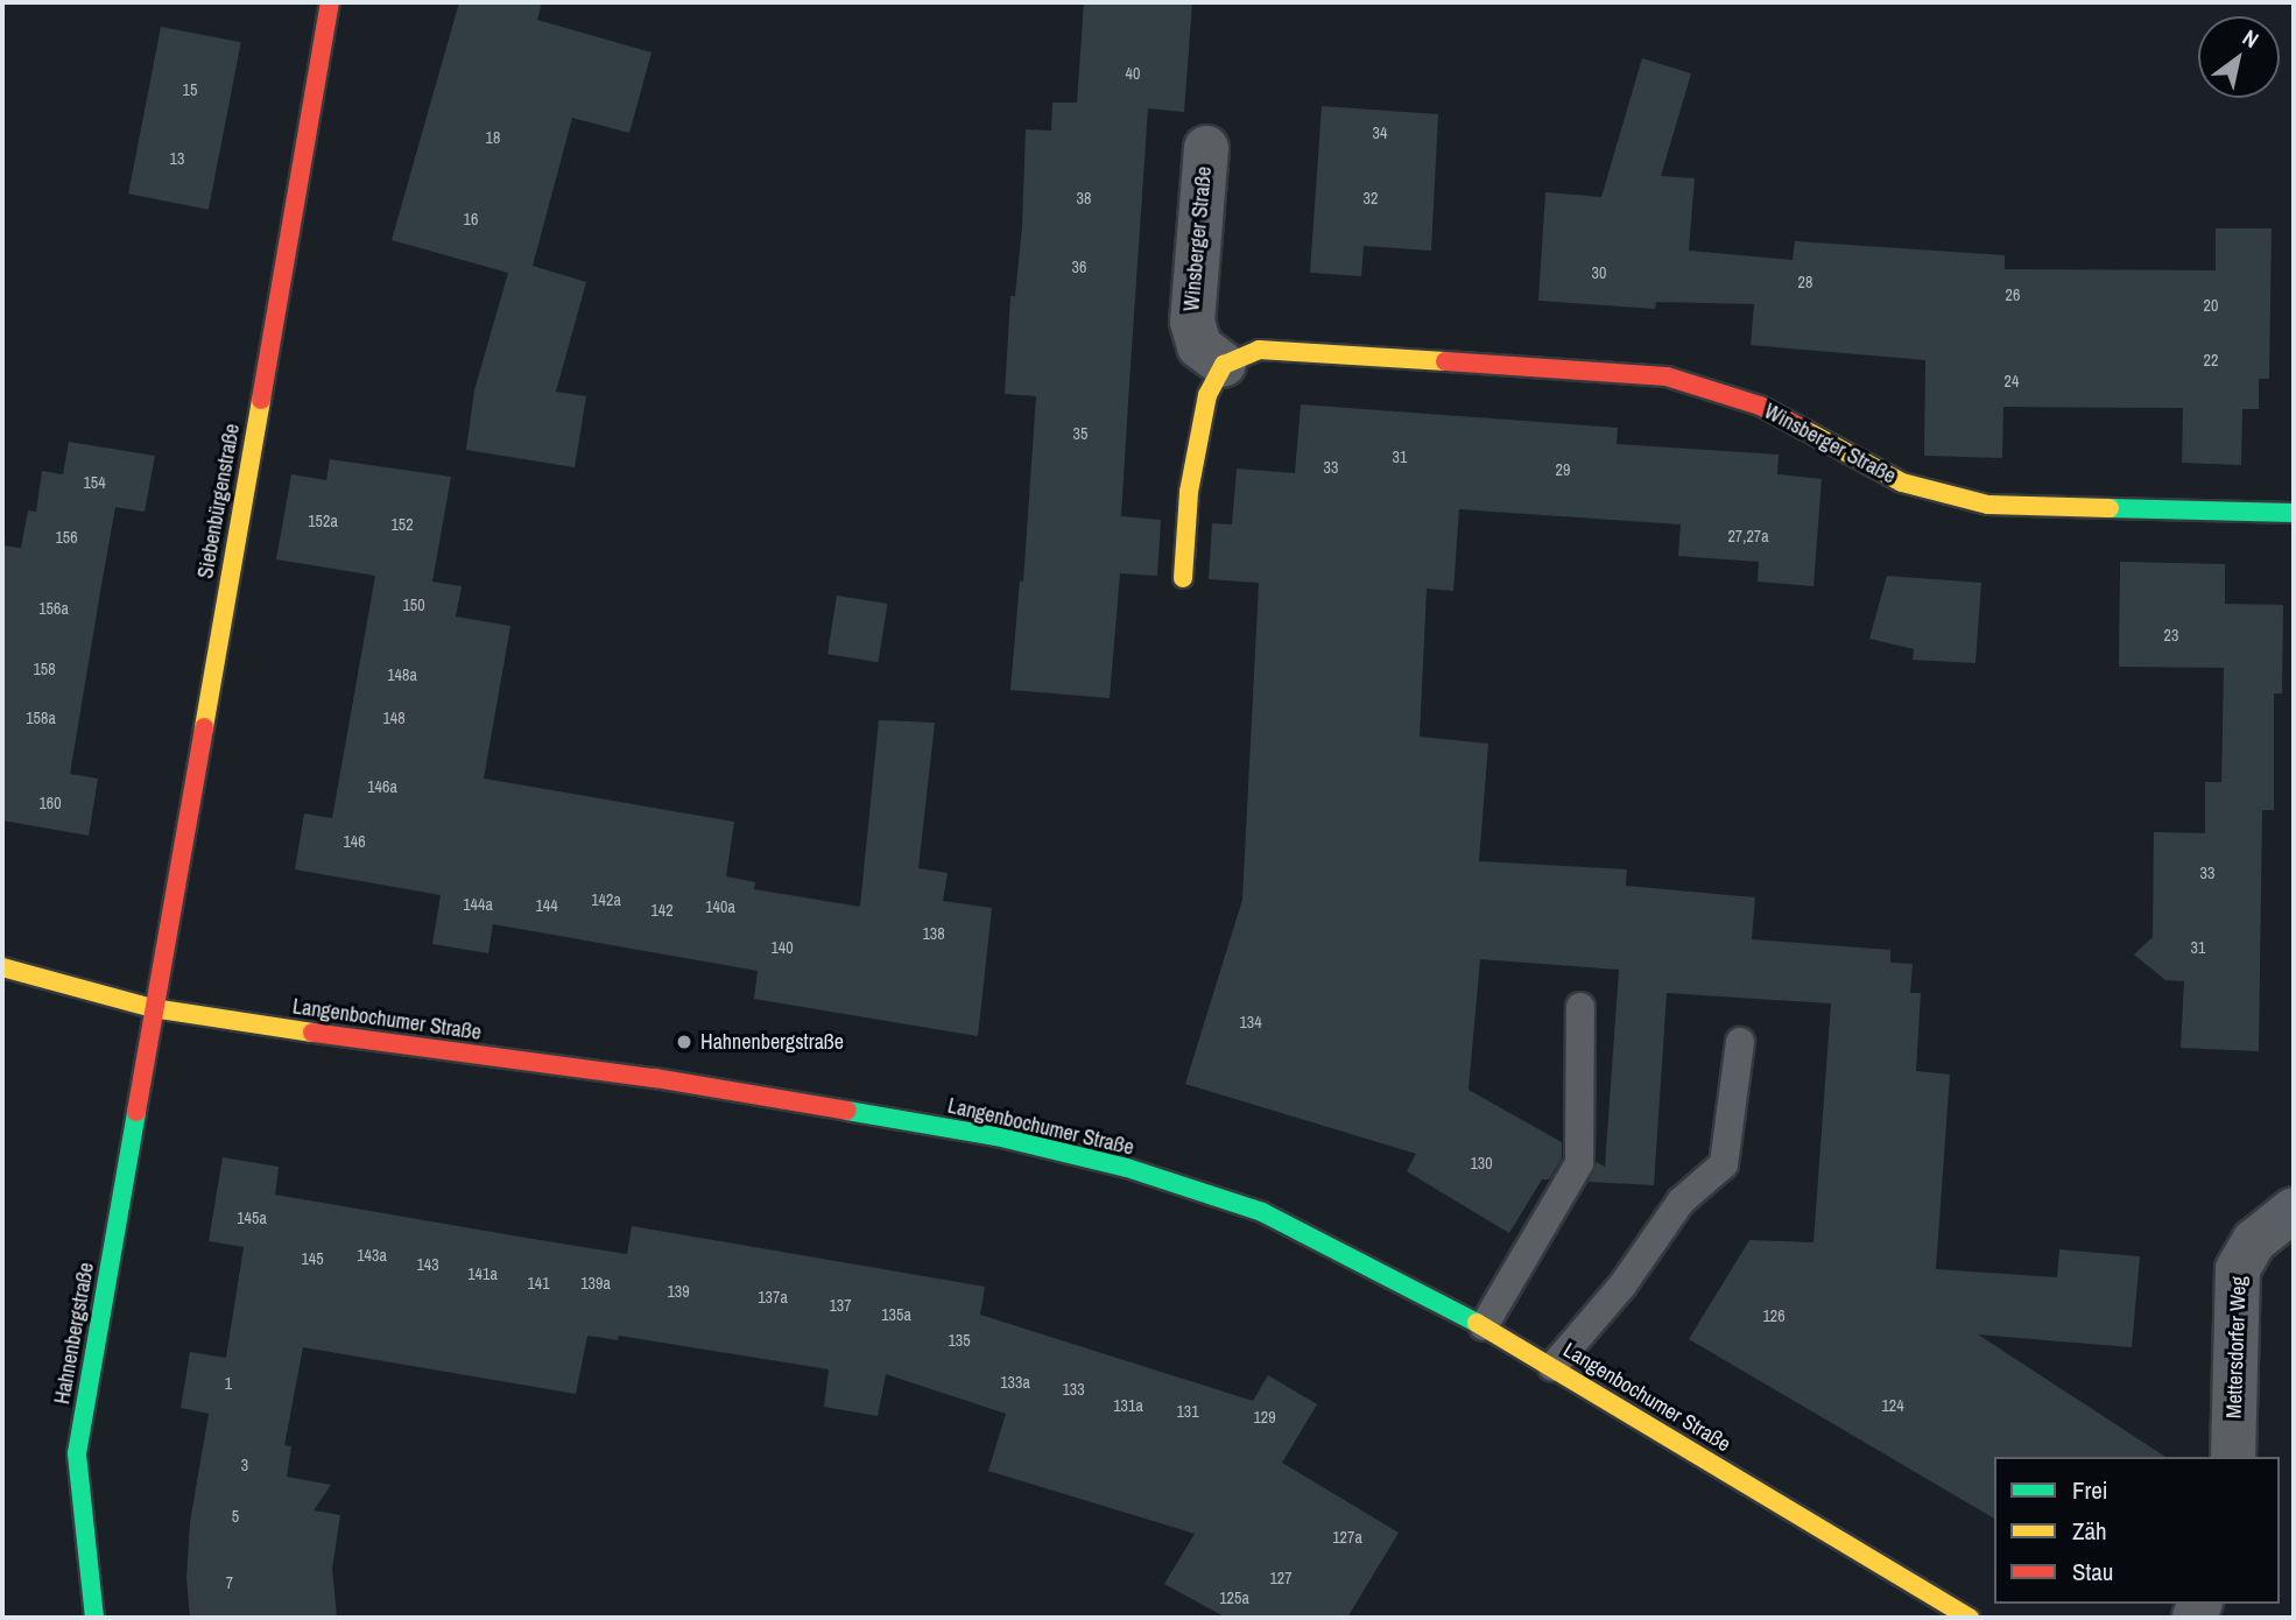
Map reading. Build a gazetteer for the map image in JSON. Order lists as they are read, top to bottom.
{
  "streets": {
    "street": [
      "Winsberger Straße",
      "Siebenbürgenstraße",
      "Langenbochumer Straße",
      "Hahnenbergstraße",
      "Mettersdorfer Weg"
    ]
  },
  "crossings": [
    ["Siebenbürgenstraße", "Langenbochumer Straße"],
    ["Siebenbürgenstraße", "Hahnenbergstraße"],
    ["Langenbochumer Straße", "Hahnenbergstraße"]
  ],
  "places": ["Hahnenbergstraße"],
  "house_numbers": [
    "40",
    "15",
    "34",
    "18",
    "13",
    "38",
    "32",
    "16",
    "36",
    "30",
    "28",
    "26",
    "20",
    "22",
    "24",
    "35",
    "31",
    "33",
    "29",
    "154",
    "152a",
    "152",
    "27,27a",
    "156",
    "150",
    "156a",
    "23",
    "158",
    "148a",
    "158a",
    "148",
    "146a",
    "160",
    "146",
    "33",
    "142a",
    "144a",
    "144",
    "140a",
    "142",
    "138",
    "140",
    "31",
    "134",
    "130",
    "145a",
    "143a",
    "145",
    "143",
    "141a",
    "141",
    "139a",
    "139",
    "137a",
    "137",
    "135a",
    "126",
    "135",
    "133a",
    "1",
    "133",
    "131a",
    "124",
    "131",
    "129",
    "3",
    "5",
    "127a",
    "127",
    "7",
    "125a"
  ],
  "legend": ["Frei", "Zäh", "Stau"],
  "north": "top right"
}
